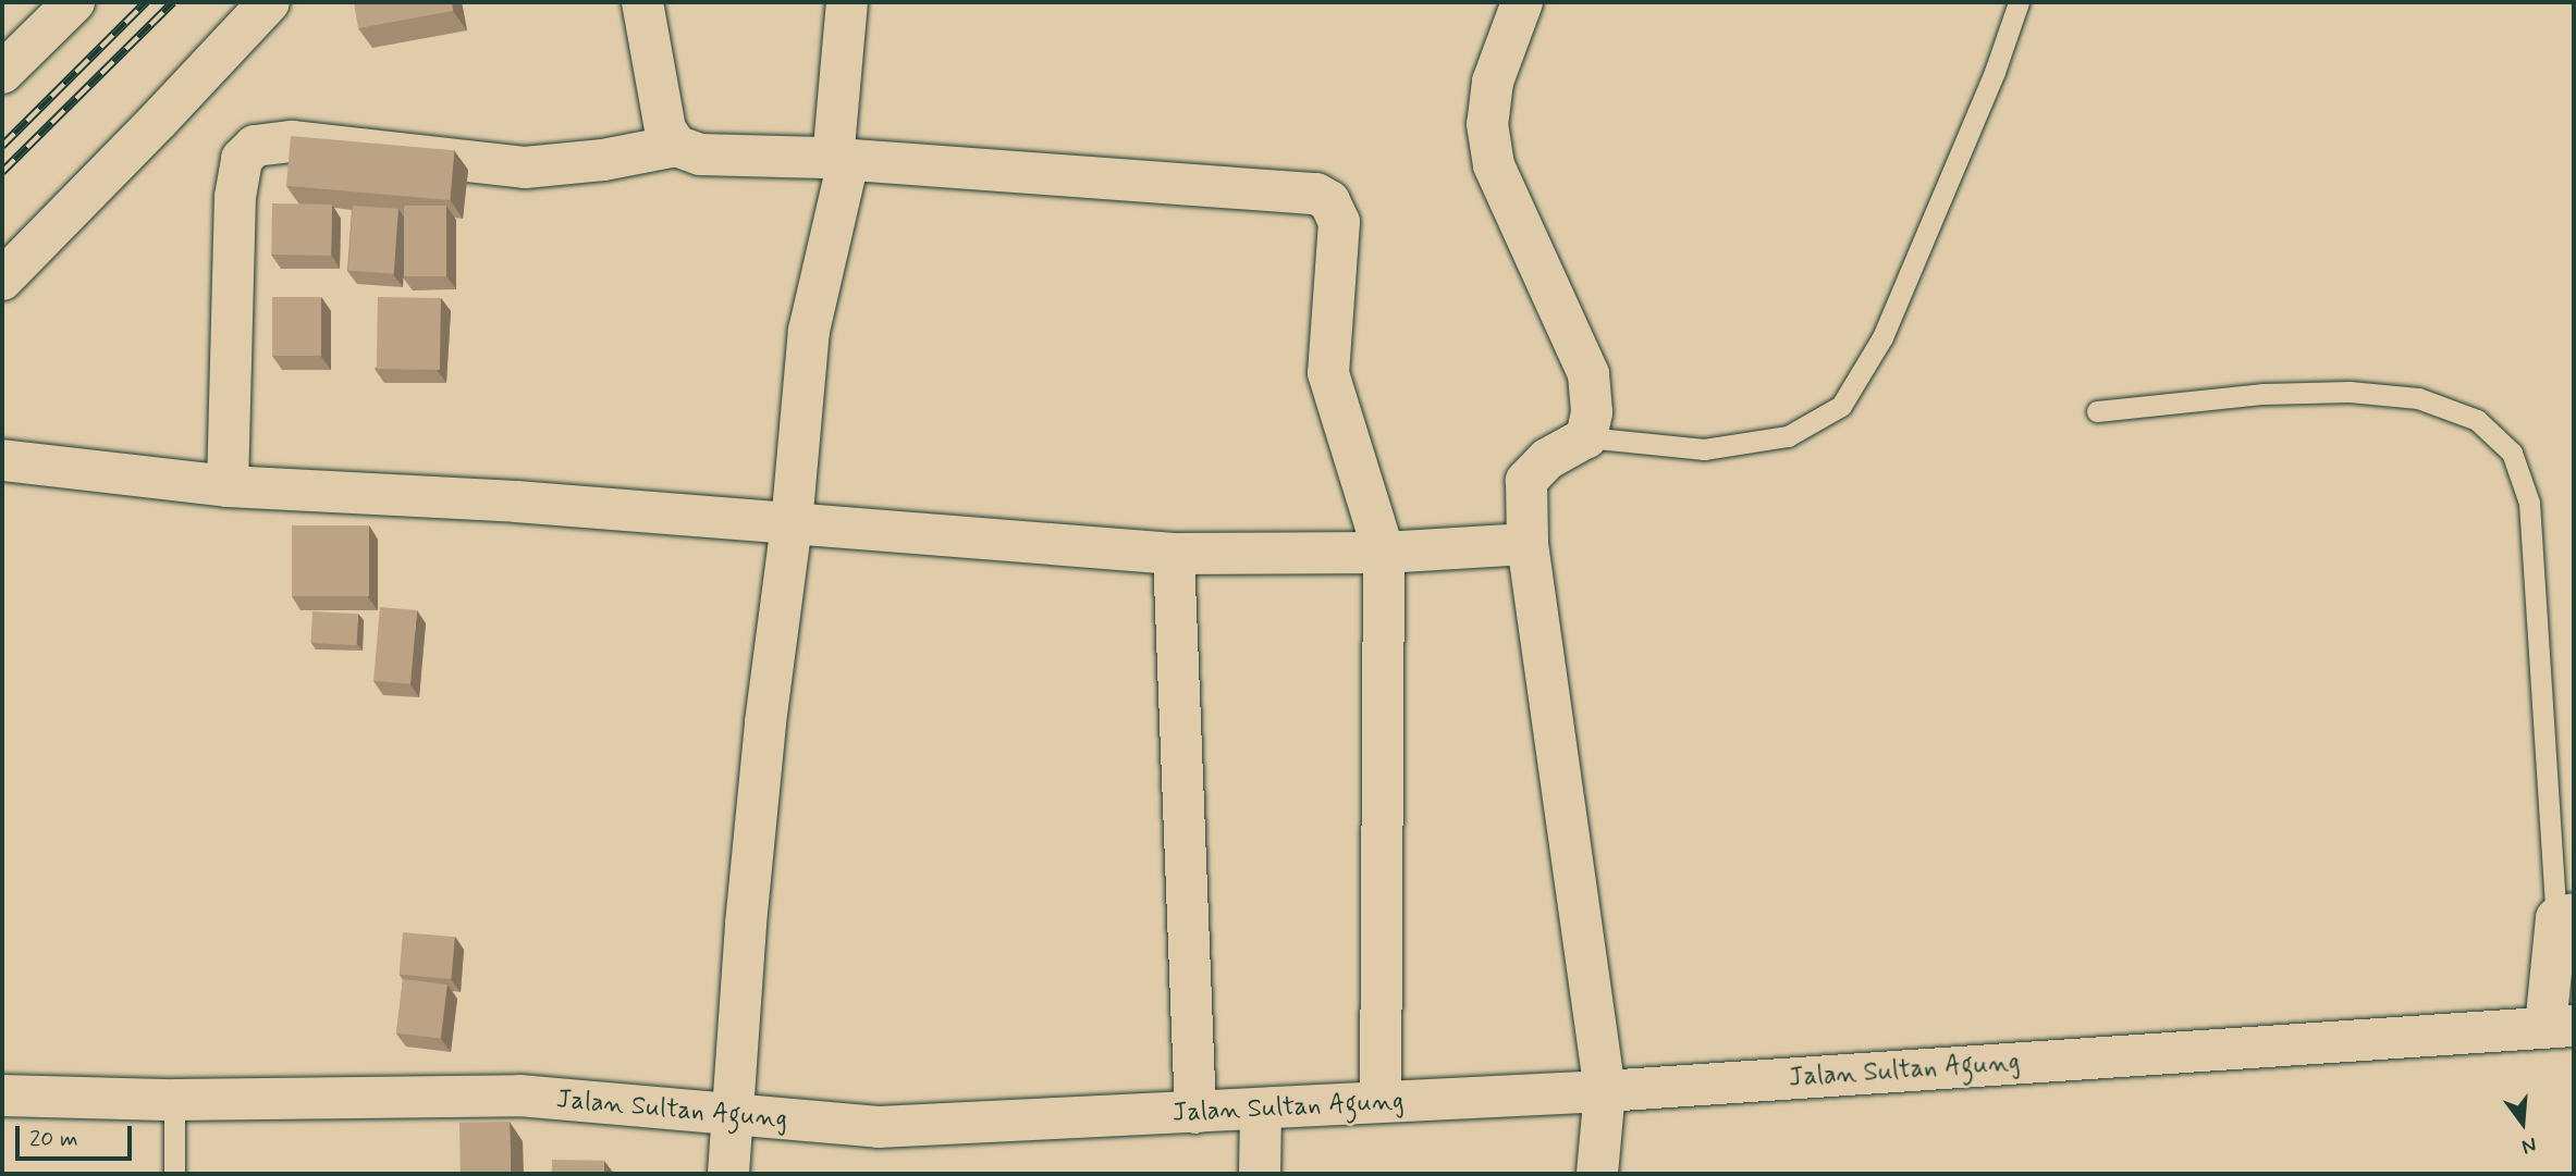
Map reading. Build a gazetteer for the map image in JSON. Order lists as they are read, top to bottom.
{
  "streets": {
    "street": ["Jalan Sultan Agung"]
  },
  "scale_bar": "20 m",
  "north": "bottom"
}
